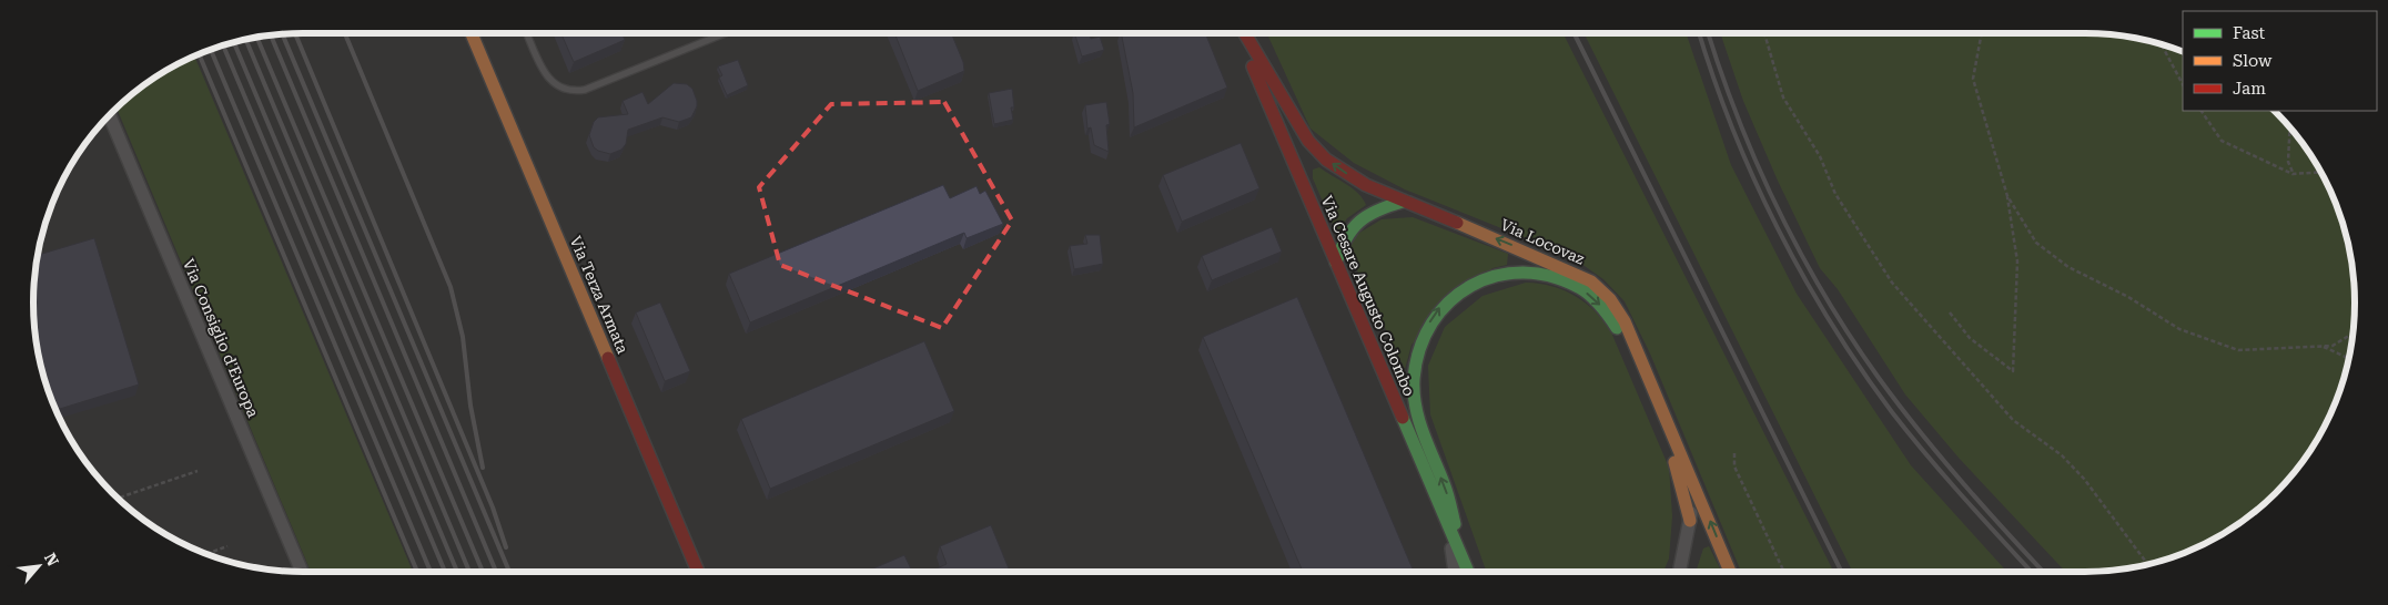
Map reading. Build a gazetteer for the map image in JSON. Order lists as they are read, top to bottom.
{
  "streets": {
    "main road": ["Via Locovaz", "Via Terza Armata", "Via Cesare Augusto Colombo"],
    "street": ["Via Consiglio d'Europa"]
  },
  "crossings": [
    ["Via Locovaz", "Via Cesare Augusto Colombo"]
  ],
  "legend": ["Fast", "Slow", "Jam"],
  "north": "top right"
}
